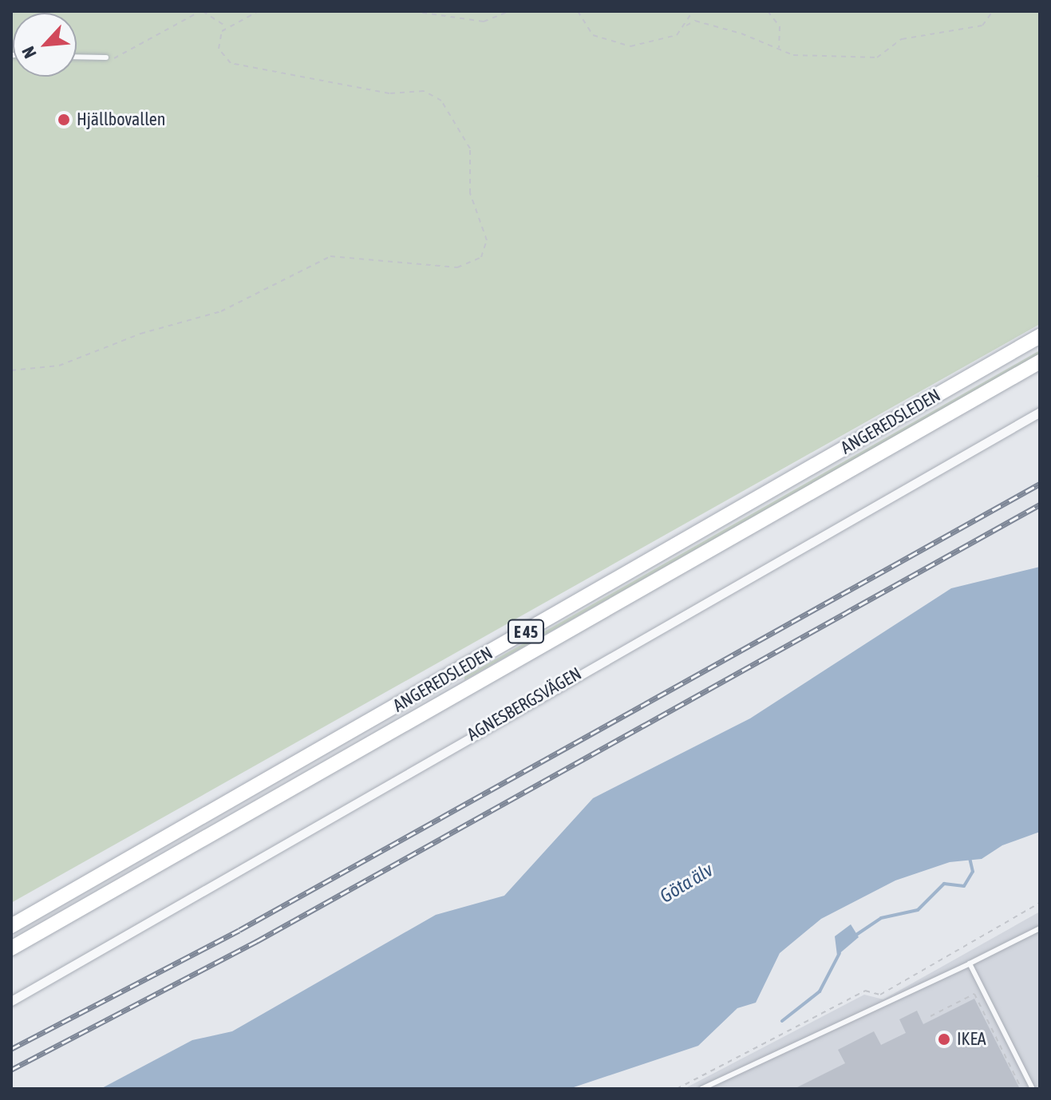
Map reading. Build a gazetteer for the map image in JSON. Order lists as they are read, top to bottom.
{
  "streets": {
    "highway": ["ANGEREDSLEDEN", "E 45"],
    "street": ["AGNESBERGSVÄGEN"]
  },
  "water": ["Göta älv"],
  "places": ["Hjällbovallen", "IKEA"],
  "north": "bottom left"
}
